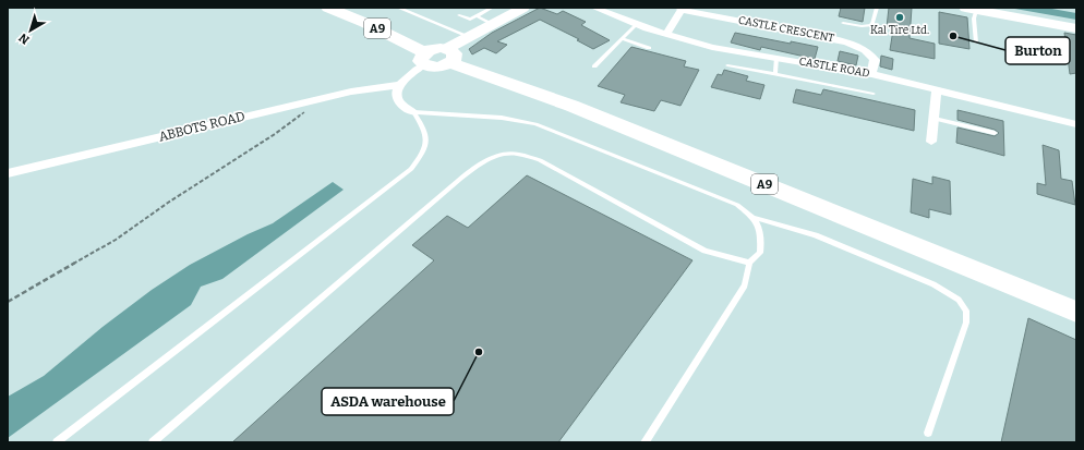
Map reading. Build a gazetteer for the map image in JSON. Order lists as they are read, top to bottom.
{
  "streets": {
    "main road": ["A9"],
    "street": ["CASTLE CRESCENT", "CASTLE ROAD", "ABBOTS ROAD"]
  },
  "crossings": [
    ["CASTLE CRESCENT", "CASTLE ROAD"]
  ],
  "places": ["Kal Tire Ltd.", "Burton", "ASDA warehouse"],
  "north": "bottom left"
}
